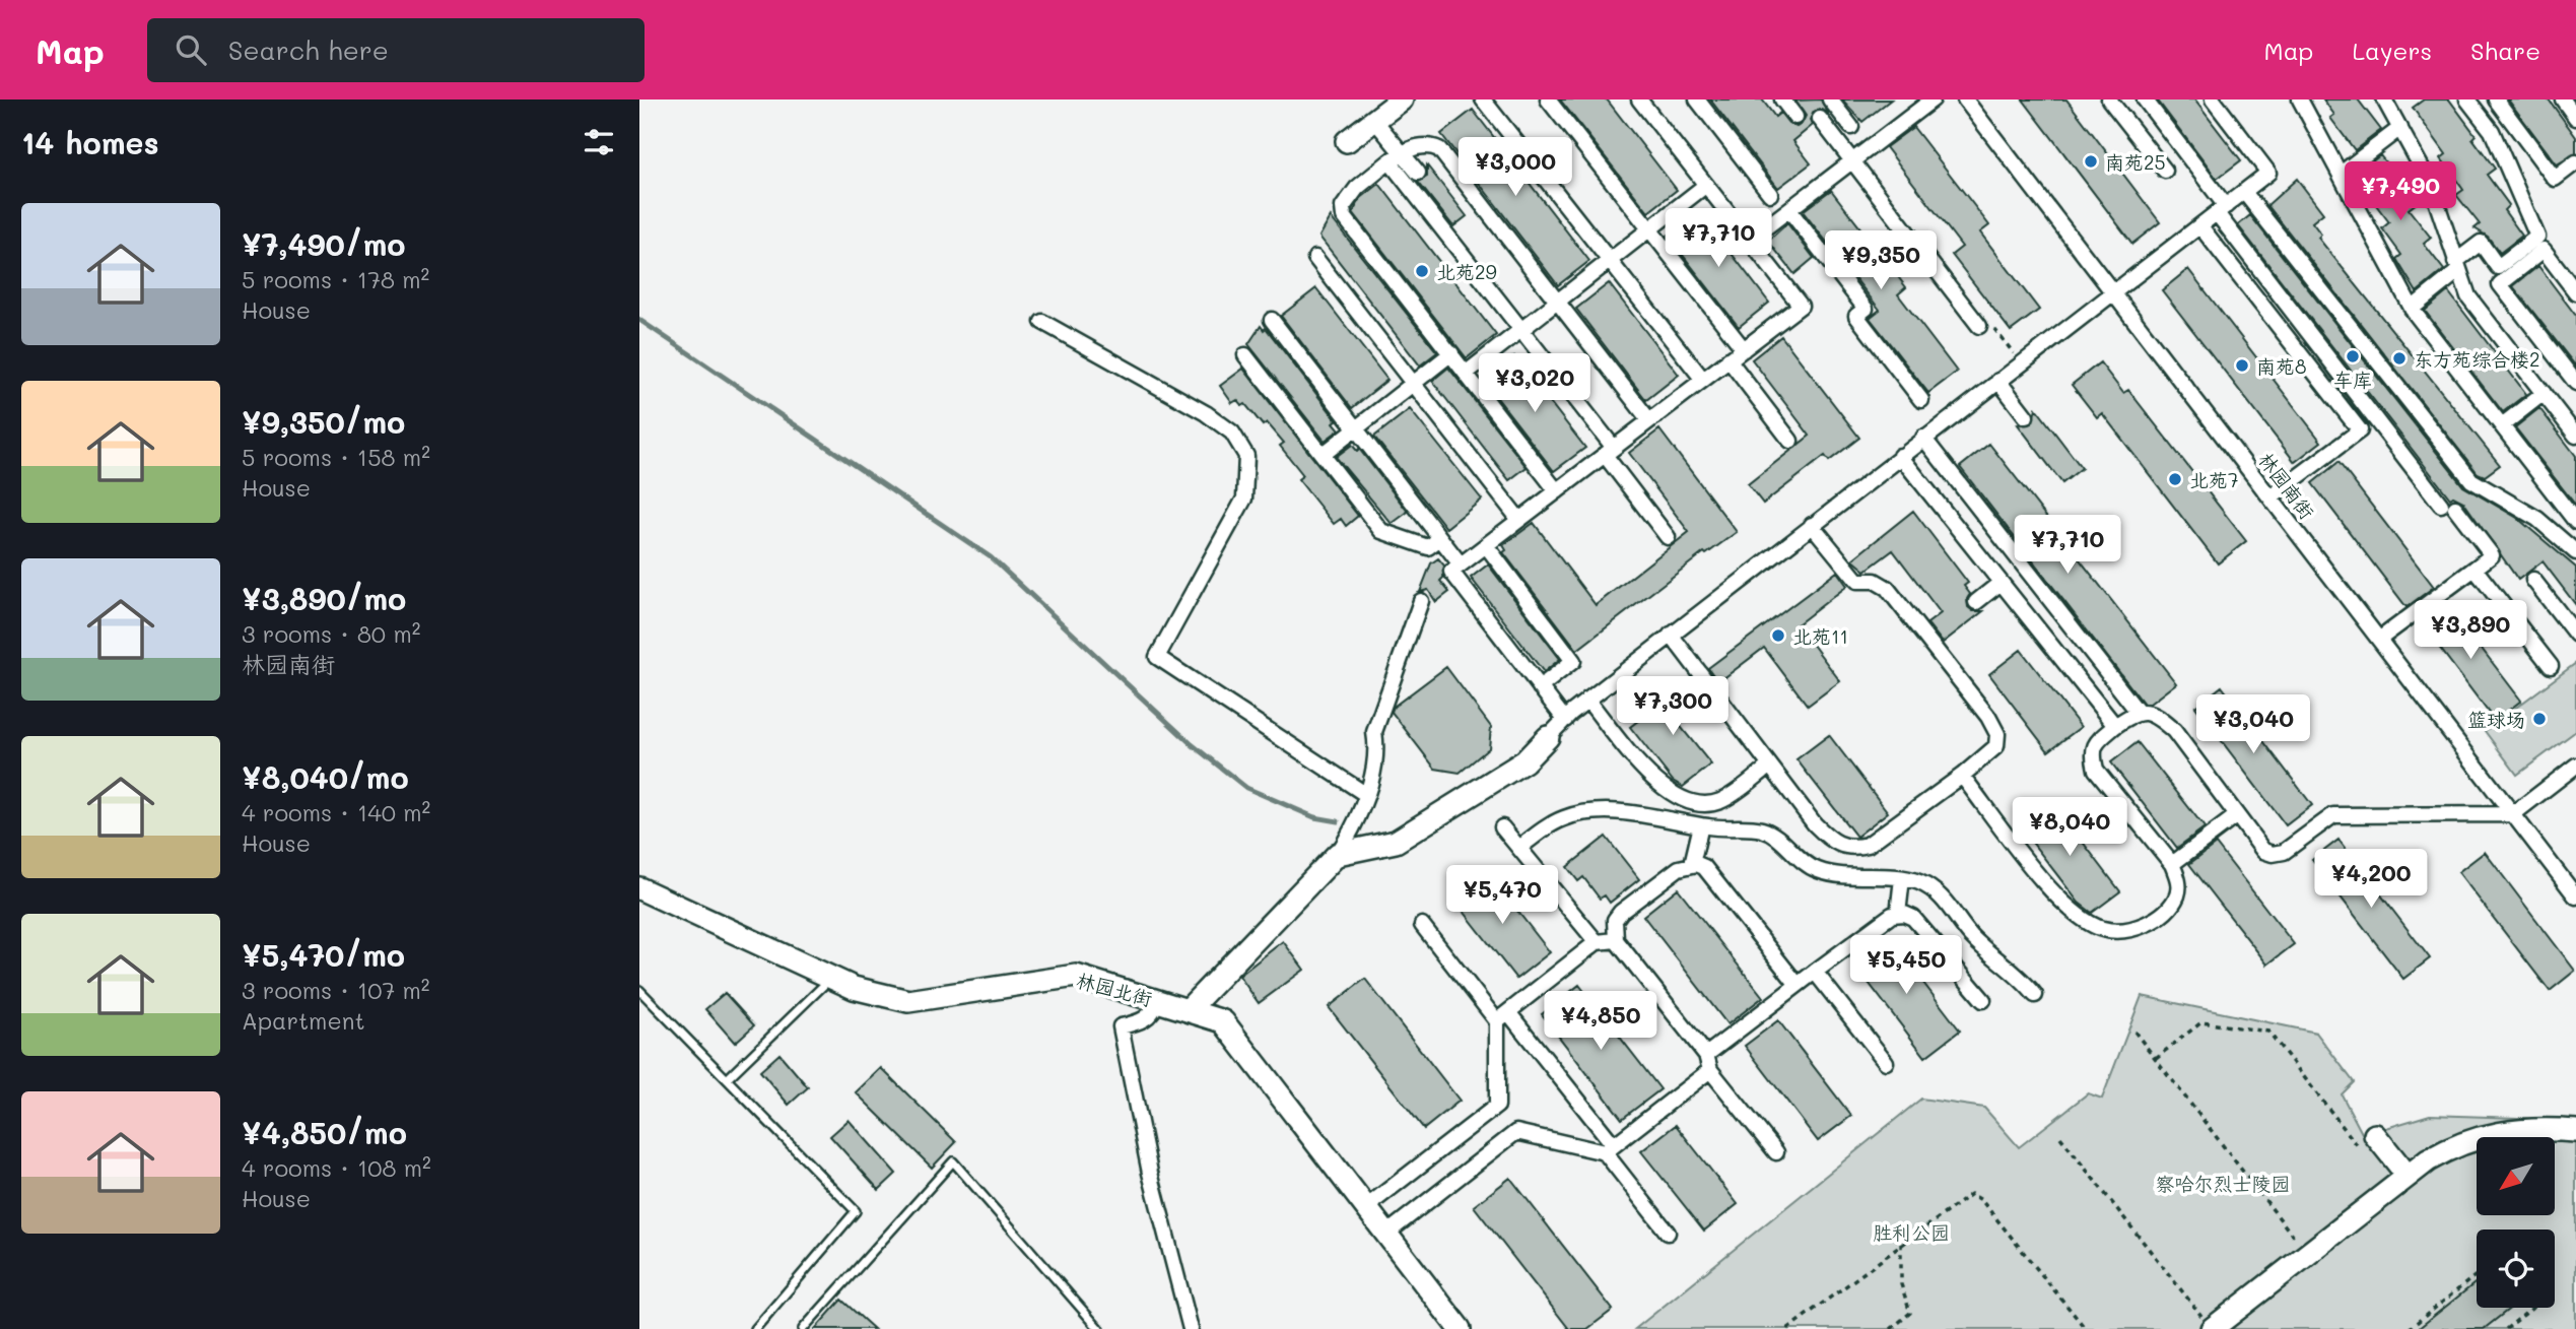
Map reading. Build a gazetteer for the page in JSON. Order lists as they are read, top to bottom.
{
  "streets": {
    "street": ["林园南街", "林园北街"]
  },
  "parks": ["察哈尔烈士陵园", "胜利公园"],
  "places": [
    "南苑25",
    "北苑29",
    "车库",
    "东方苑综合楼2",
    "南苑8",
    "北苑7",
    "北苑11",
    "篮球场"
  ],
  "north": "bottom left",
  "page": {
    "header": "Map",
    "search": "Search here",
    "nav": ["Map", "Layers", "Share"],
    "heading": "14 homes",
    "price": [
      "¥3,000",
      "¥7,490",
      "¥7,710",
      "¥9,350",
      "¥3,020",
      "¥7,710",
      "¥3,890",
      "¥7,300",
      "¥3,040",
      "¥8,040",
      "¥4,200",
      "¥5,470",
      "¥5,450",
      "¥4,850"
    ],
    "list": [
      {
        "name": "¥7,490/mo",
        "note": "5 rooms · 178 m² · House"
      },
      {
        "name": "¥9,350/mo",
        "note": "5 rooms · 158 m² · House"
      },
      {
        "name": "¥3,890/mo",
        "note": "3 rooms · 80 m² · 林园南街"
      },
      {
        "name": "¥8,040/mo",
        "note": "4 rooms · 140 m² · House"
      },
      {
        "name": "¥5,470/mo",
        "note": "3 rooms · 107 m² · Apartment"
      },
      {
        "name": "¥4,850/mo",
        "note": "4 rooms · 108 m² · House"
      }
    ]
  }
}
